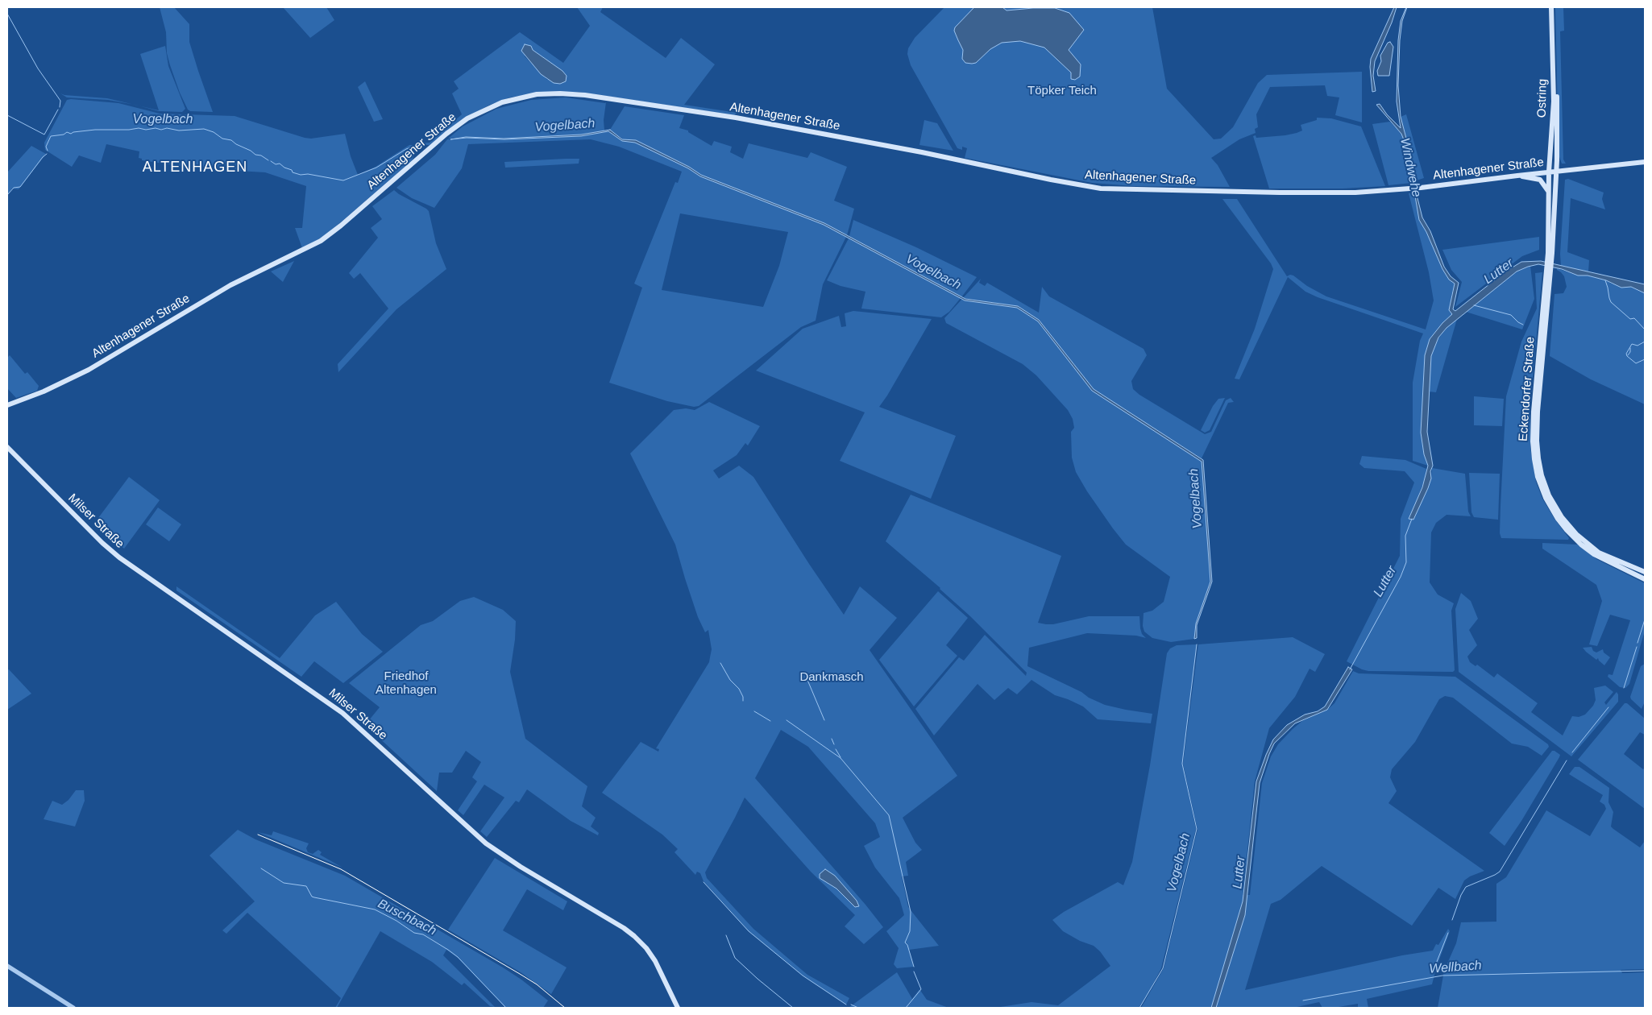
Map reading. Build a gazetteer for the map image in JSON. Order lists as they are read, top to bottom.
{
  "streets": {
    "main road": [
      "Ostring",
      "Altenhagener Straße",
      "Eckendorfer Straße",
      "Milser Straße"
    ]
  },
  "crossings": [
    ["Ostring", "Altenhagener Straße"],
    ["Ostring", "Eckendorfer Straße"],
    ["Altenhagener Straße", "Eckendorfer Straße"]
  ],
  "districts": ["ALTENHAGEN"],
  "water": [
    "Vogelbach",
    "Windwehe",
    "Lutter",
    "Buschbach",
    "Wellbach"
  ],
  "parks": ["Töpker Teich", "Friedhof Altenhagen", "Dankmasch"]
}
